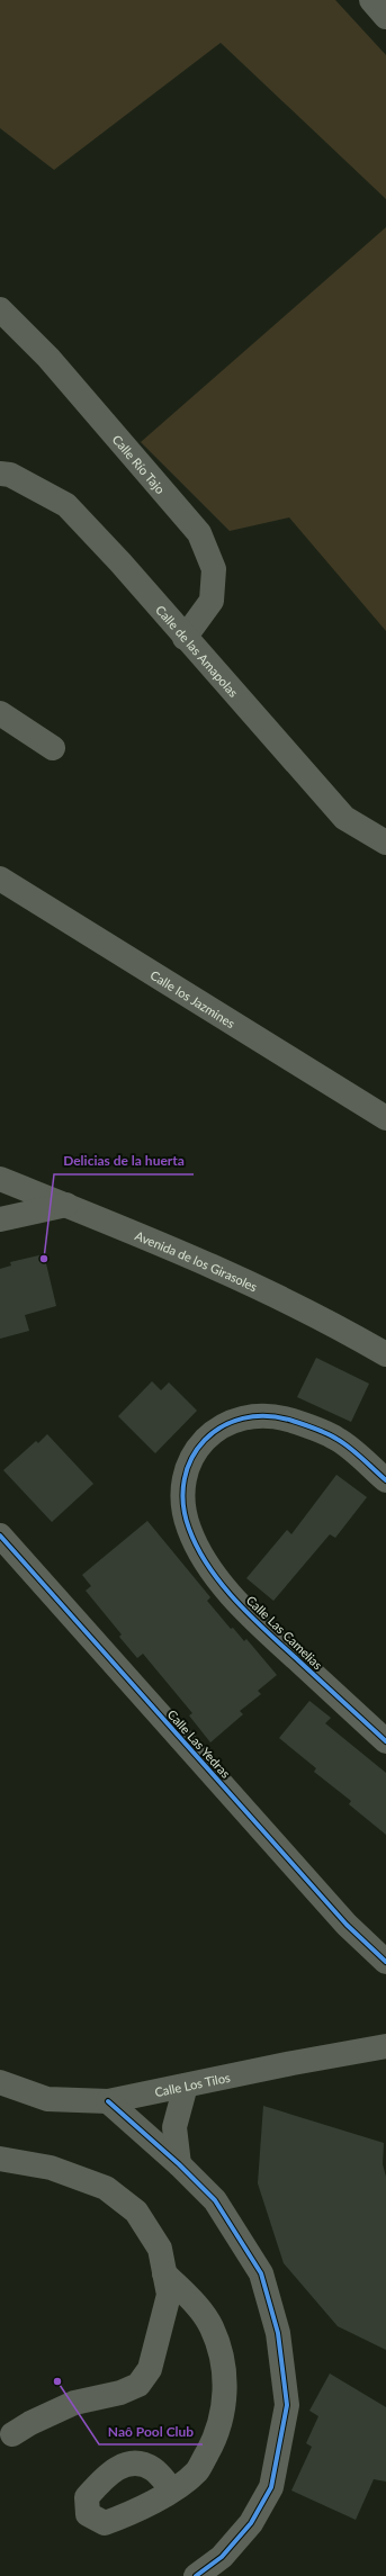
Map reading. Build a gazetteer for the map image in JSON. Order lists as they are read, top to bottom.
{
  "streets": {
    "street": [
      "Calle Río Tajo",
      "Calle de las Amapolas",
      "Calle los Jazmines",
      "Avenida de los Girasoles",
      "Calle Las Camelias",
      "Calle Las Yedras",
      "Calle Los Tilos"
    ]
  },
  "crossings": [
    ["Calle Río Tajo", "Calle de las Amapolas"]
  ],
  "places": ["Delicias de la huerta", "Naô Pool Club"]
}
